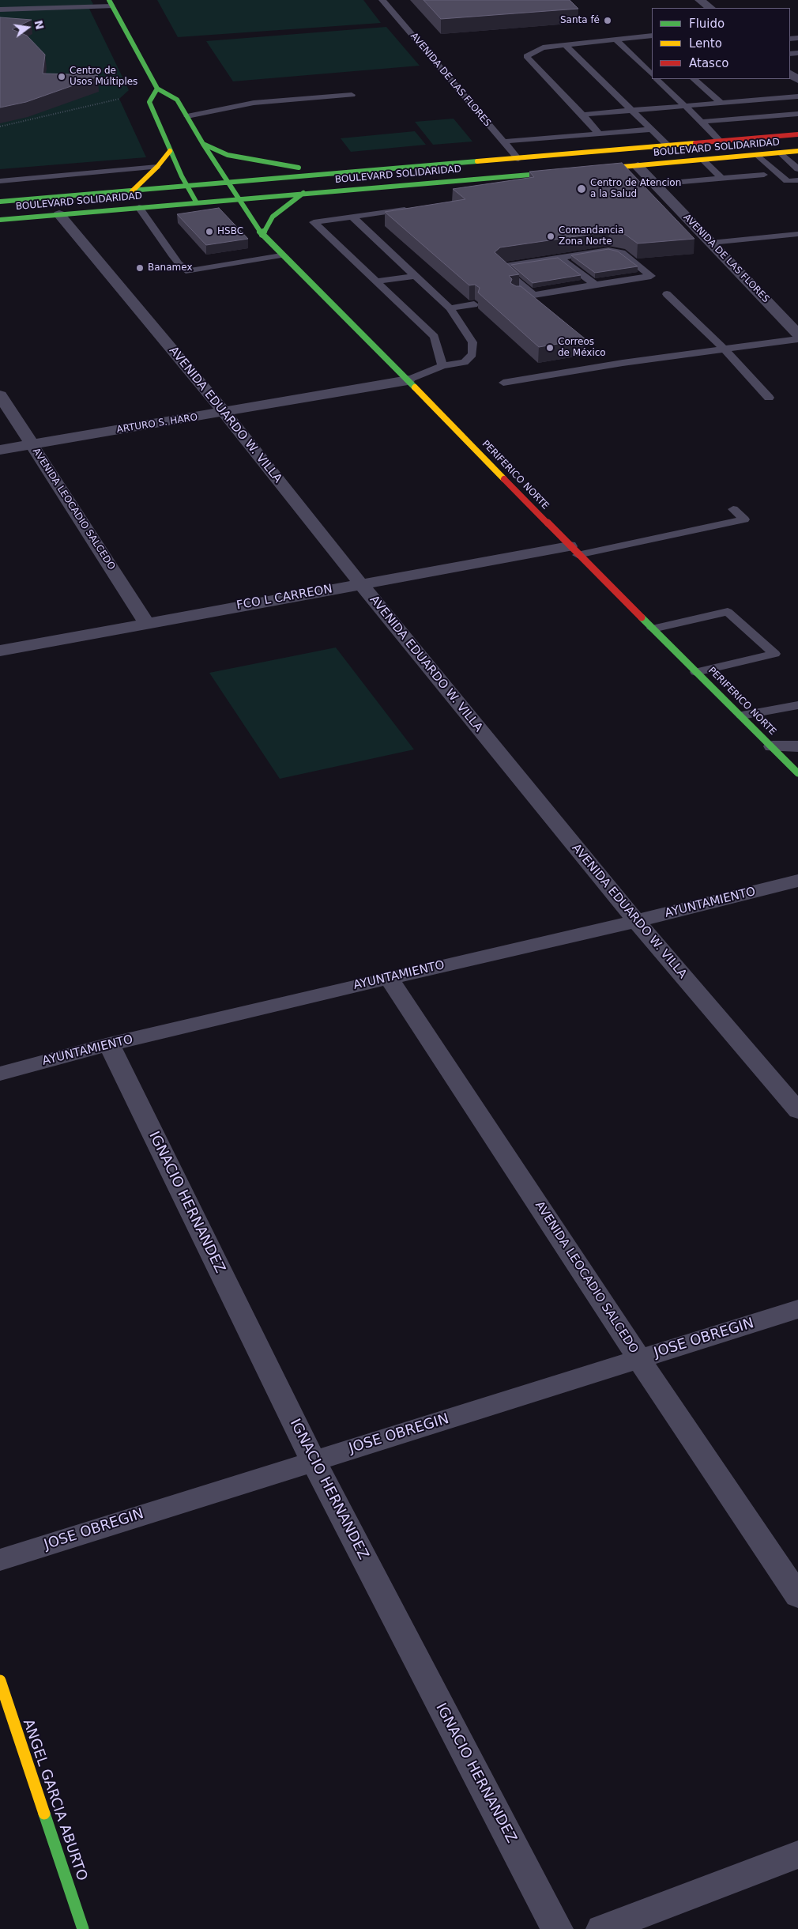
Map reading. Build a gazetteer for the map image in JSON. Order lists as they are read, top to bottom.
{
  "streets": {
    "main road": ["BOULEVARD SOLIDARIDAD", "PERIFERICO NORTE", "ANGEL GARCIA ABURTO"],
    "street": [
      "AVENIDA DE LAS FLORES",
      "AVENIDA EDUARDO W. VILLA",
      "ARTURO S. HARO",
      "AVENIDA LEOCADIO SALCEDO",
      "FCO L CARREON",
      "AYUNTAMIENTO",
      "IGNACIO HERNANDEZ",
      "JOSE OBREGIN"
    ]
  },
  "crossings": [
    ["AVENIDA DE LAS FLORES", "BOULEVARD SOLIDARIDAD"],
    ["BOULEVARD SOLIDARIDAD", "AVENIDA EDUARDO W. VILLA"],
    ["BOULEVARD SOLIDARIDAD", "PERIFERICO NORTE"],
    ["AVENIDA EDUARDO W. VILLA", "ARTURO S. HARO"],
    ["AVENIDA EDUARDO W. VILLA", "FCO L CARREON"],
    ["AVENIDA EDUARDO W. VILLA", "AYUNTAMIENTO"],
    ["ARTURO S. HARO", "PERIFERICO NORTE"],
    ["ARTURO S. HARO", "AVENIDA LEOCADIO SALCEDO"],
    ["PERIFERICO NORTE", "FCO L CARREON"],
    ["AVENIDA LEOCADIO SALCEDO", "FCO L CARREON"],
    ["AVENIDA LEOCADIO SALCEDO", "AYUNTAMIENTO"],
    ["AVENIDA LEOCADIO SALCEDO", "JOSE OBREGIN"],
    ["AYUNTAMIENTO", "IGNACIO HERNANDEZ"],
    ["IGNACIO HERNANDEZ", "JOSE OBREGIN"]
  ],
  "places": [
    "Santa fé",
    "Centro de Usos Múltiples",
    "Centro de Atencion a la Salud",
    "HSBC",
    "Comandancia Zona Norte",
    "Banamex",
    "Correos de México"
  ],
  "legend": ["Fluido", "Lento", "Atasco"],
  "north": "right"
}
